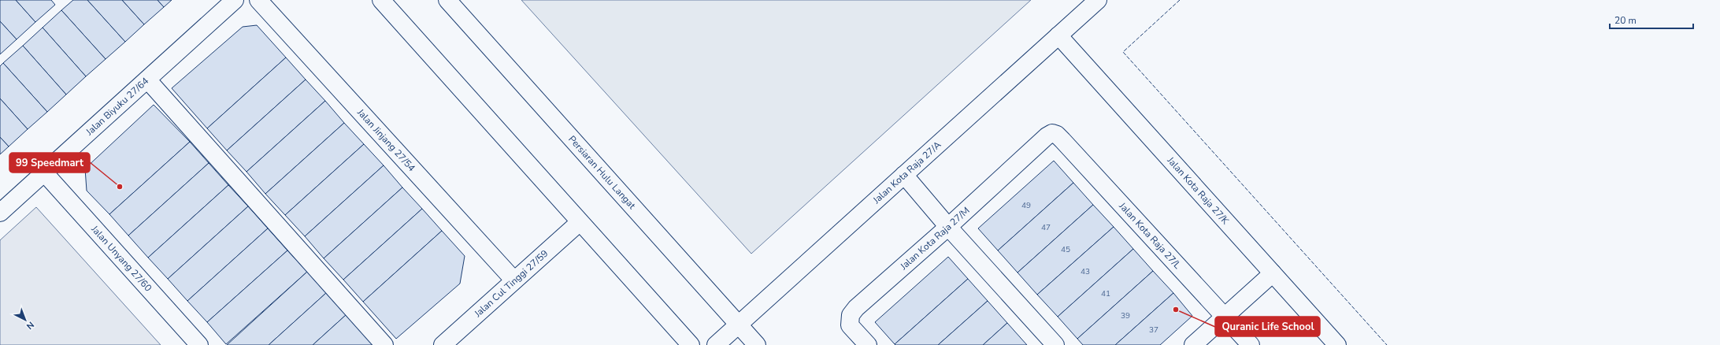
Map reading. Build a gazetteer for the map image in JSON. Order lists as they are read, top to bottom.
{
  "streets": {
    "street": [
      "Jalan Biyuku 27/64",
      "Jalan Jinjang 27/54",
      "Persiaran Hulu Langat",
      "Jalan Kota Raja 27/A",
      "Jalan Kota Raja 27/K",
      "Jalan Kota Raja 27/L",
      "Jalan Kota Raja 27/M",
      "Jalan Unyang 27/60",
      "Jalan Cul Tinggi 27/59"
    ]
  },
  "crossings": [
    ["Jalan Biyuku 27/64", "Jalan Unyang 27/60"],
    ["Jalan Jinjang 27/54", "Jalan Cul Tinggi 27/59"],
    ["Persiaran Hulu Langat", "Jalan Kota Raja 27/A"],
    ["Jalan Kota Raja 27/A", "Jalan Kota Raja 27/K"],
    ["Jalan Kota Raja 27/L", "Jalan Kota Raja 27/M"]
  ],
  "places": ["99 Speedmart", "Quranic Life School"],
  "house_numbers": [
    "49",
    "47",
    "45",
    "43",
    "41",
    "39",
    "37"
  ],
  "scale_bar": "20 m",
  "north": "bottom right"
}
